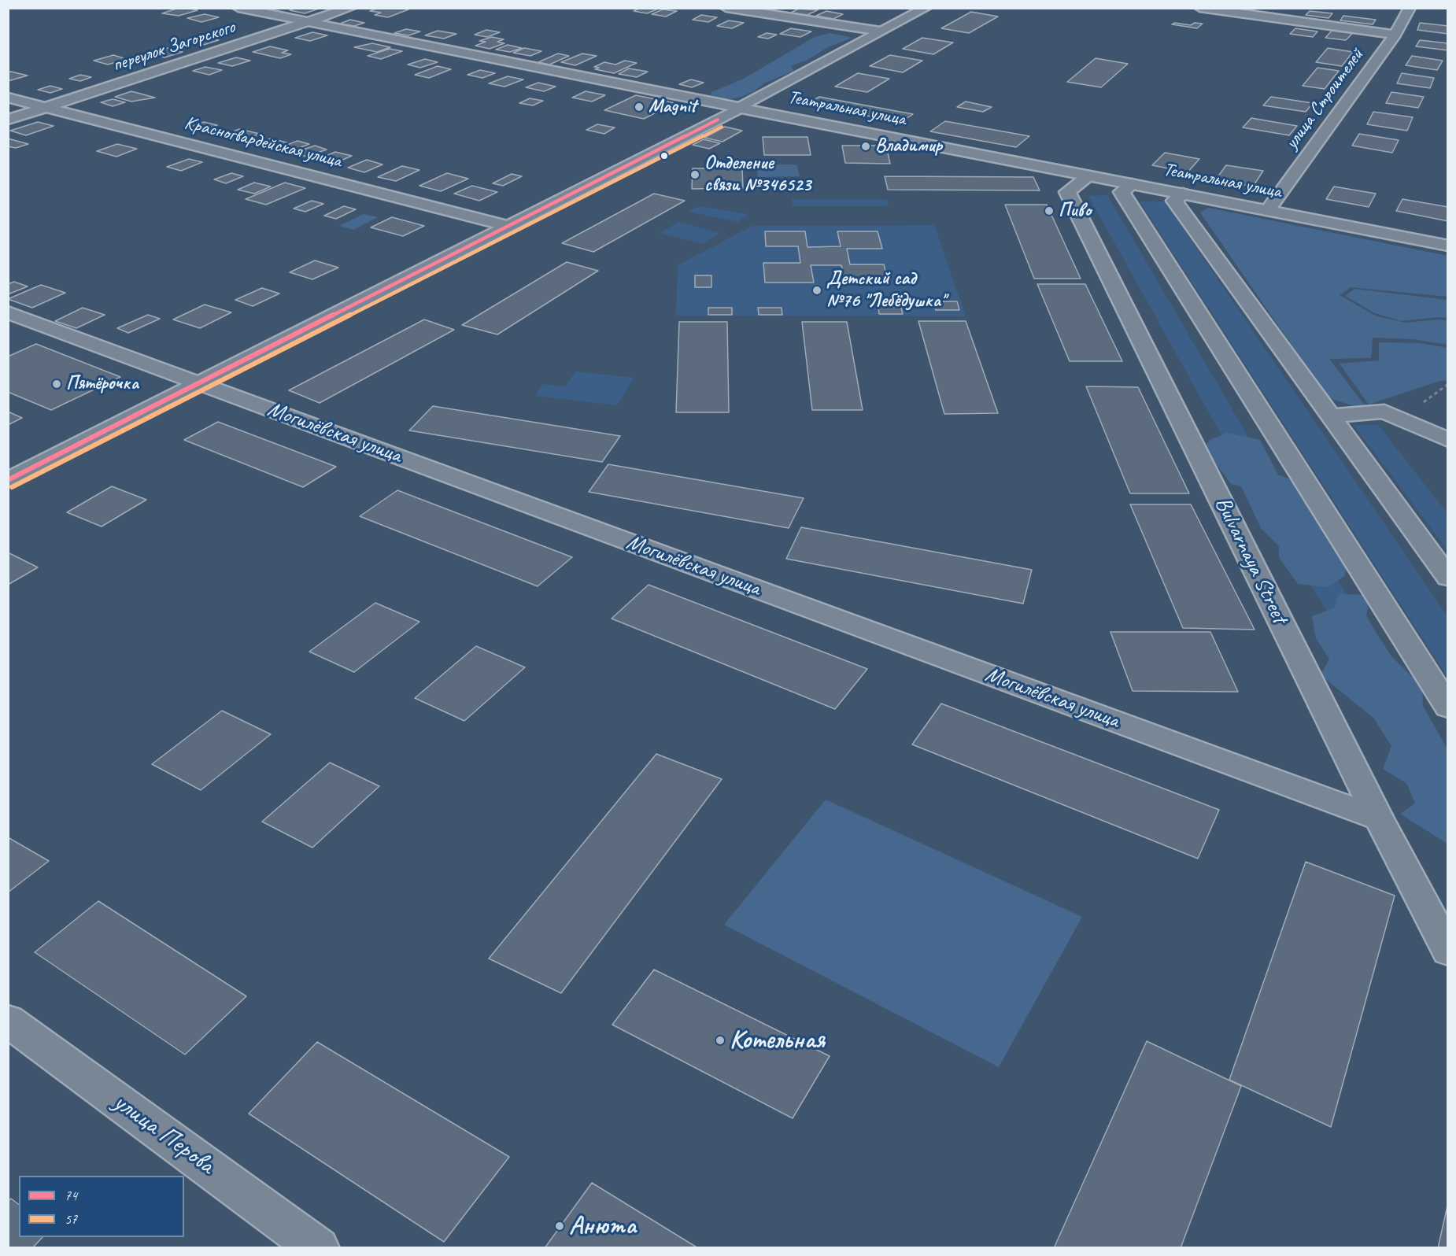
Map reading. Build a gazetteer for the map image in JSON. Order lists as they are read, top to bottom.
{
  "streets": {
    "street": [
      "переулок Загорского",
      "улица Строителей",
      "Театральная улица",
      "Красногвардейская улица",
      "Могилёвская улица",
      "Bulvarnaya Street",
      "улица Перова"
    ]
  },
  "crossings": [
    ["переулок Загорского", "Театральная улица"],
    ["переулок Загорского", "Красногвардейская улица"],
    ["улица Строителей", "Театральная улица"],
    ["Театральная улица", "Bulvarnaya Street"],
    ["Могилёвская улица", "Bulvarnaya Street"]
  ],
  "places": [
    "Magnit",
    "Владимир",
    "Отделение связи №346523",
    "Пиво",
    "Детский сад №76 \"Лебёдушка\"",
    "Пятёрочка",
    "Котельная",
    "Анюта"
  ],
  "lines": ["transit line 74", "transit line 57"],
  "legend": ["74", "57"]
}
